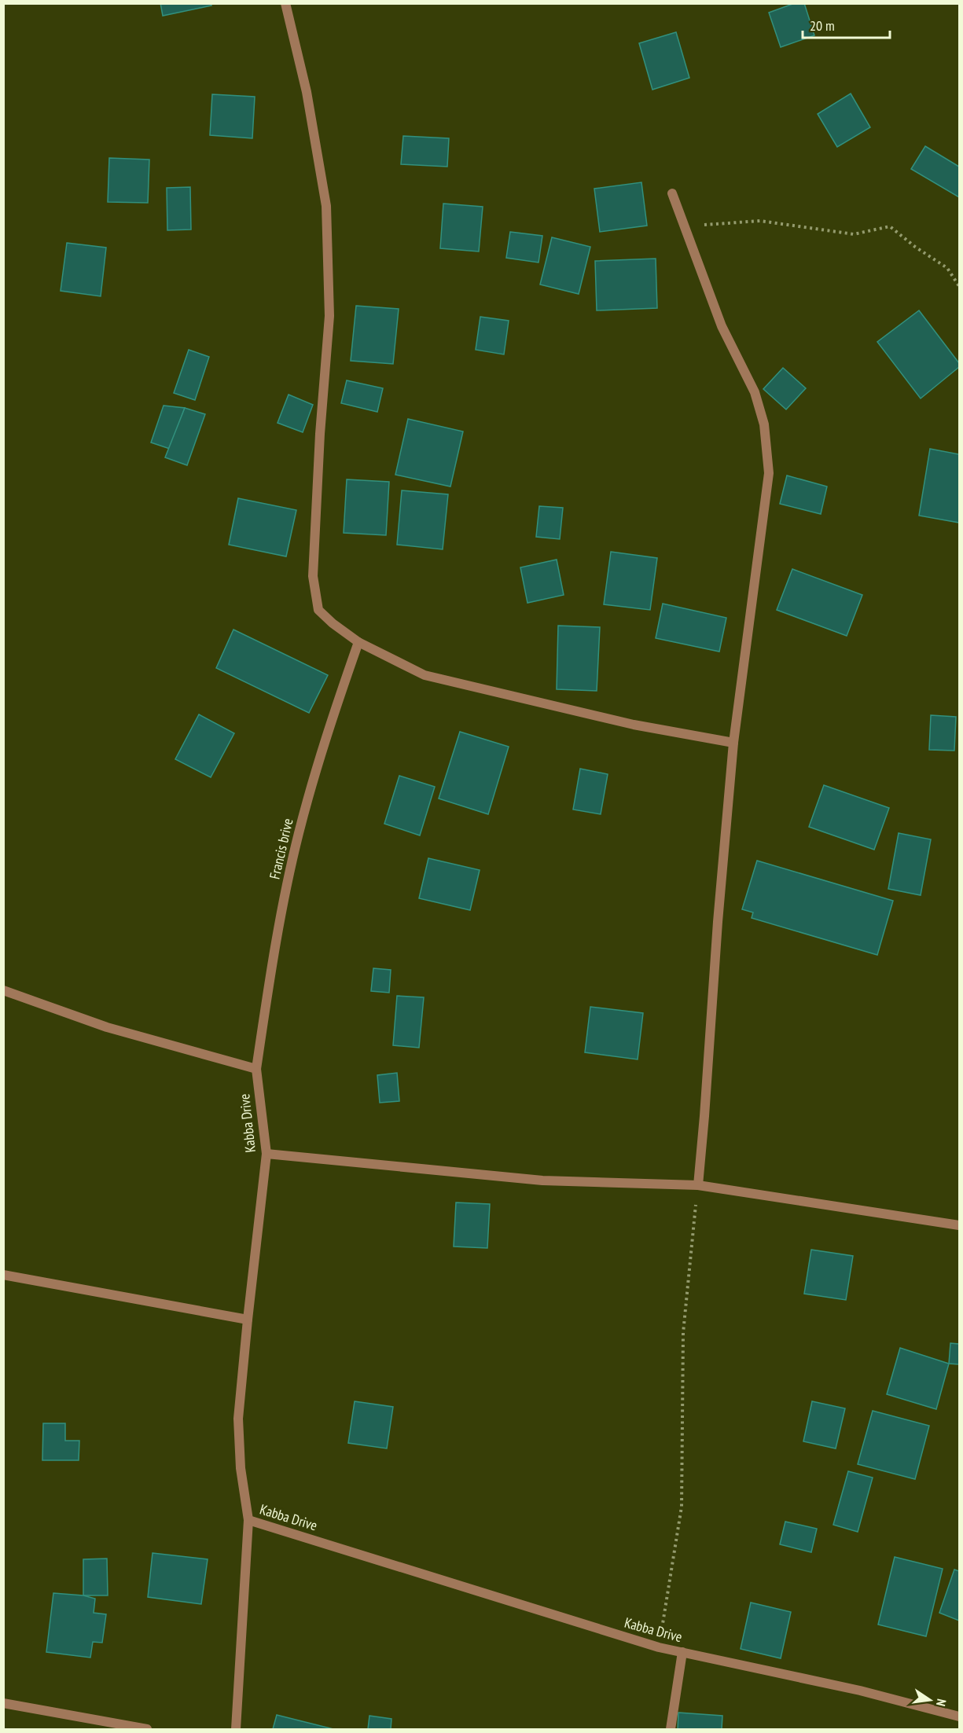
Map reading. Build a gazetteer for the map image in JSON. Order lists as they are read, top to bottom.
{
  "streets": {
    "street": ["Francis brive", "Kabba Drive"]
  },
  "crossings": [
    ["Francis brive", "Kabba Drive"]
  ],
  "scale_bar": "20 m",
  "north": "right"
}
